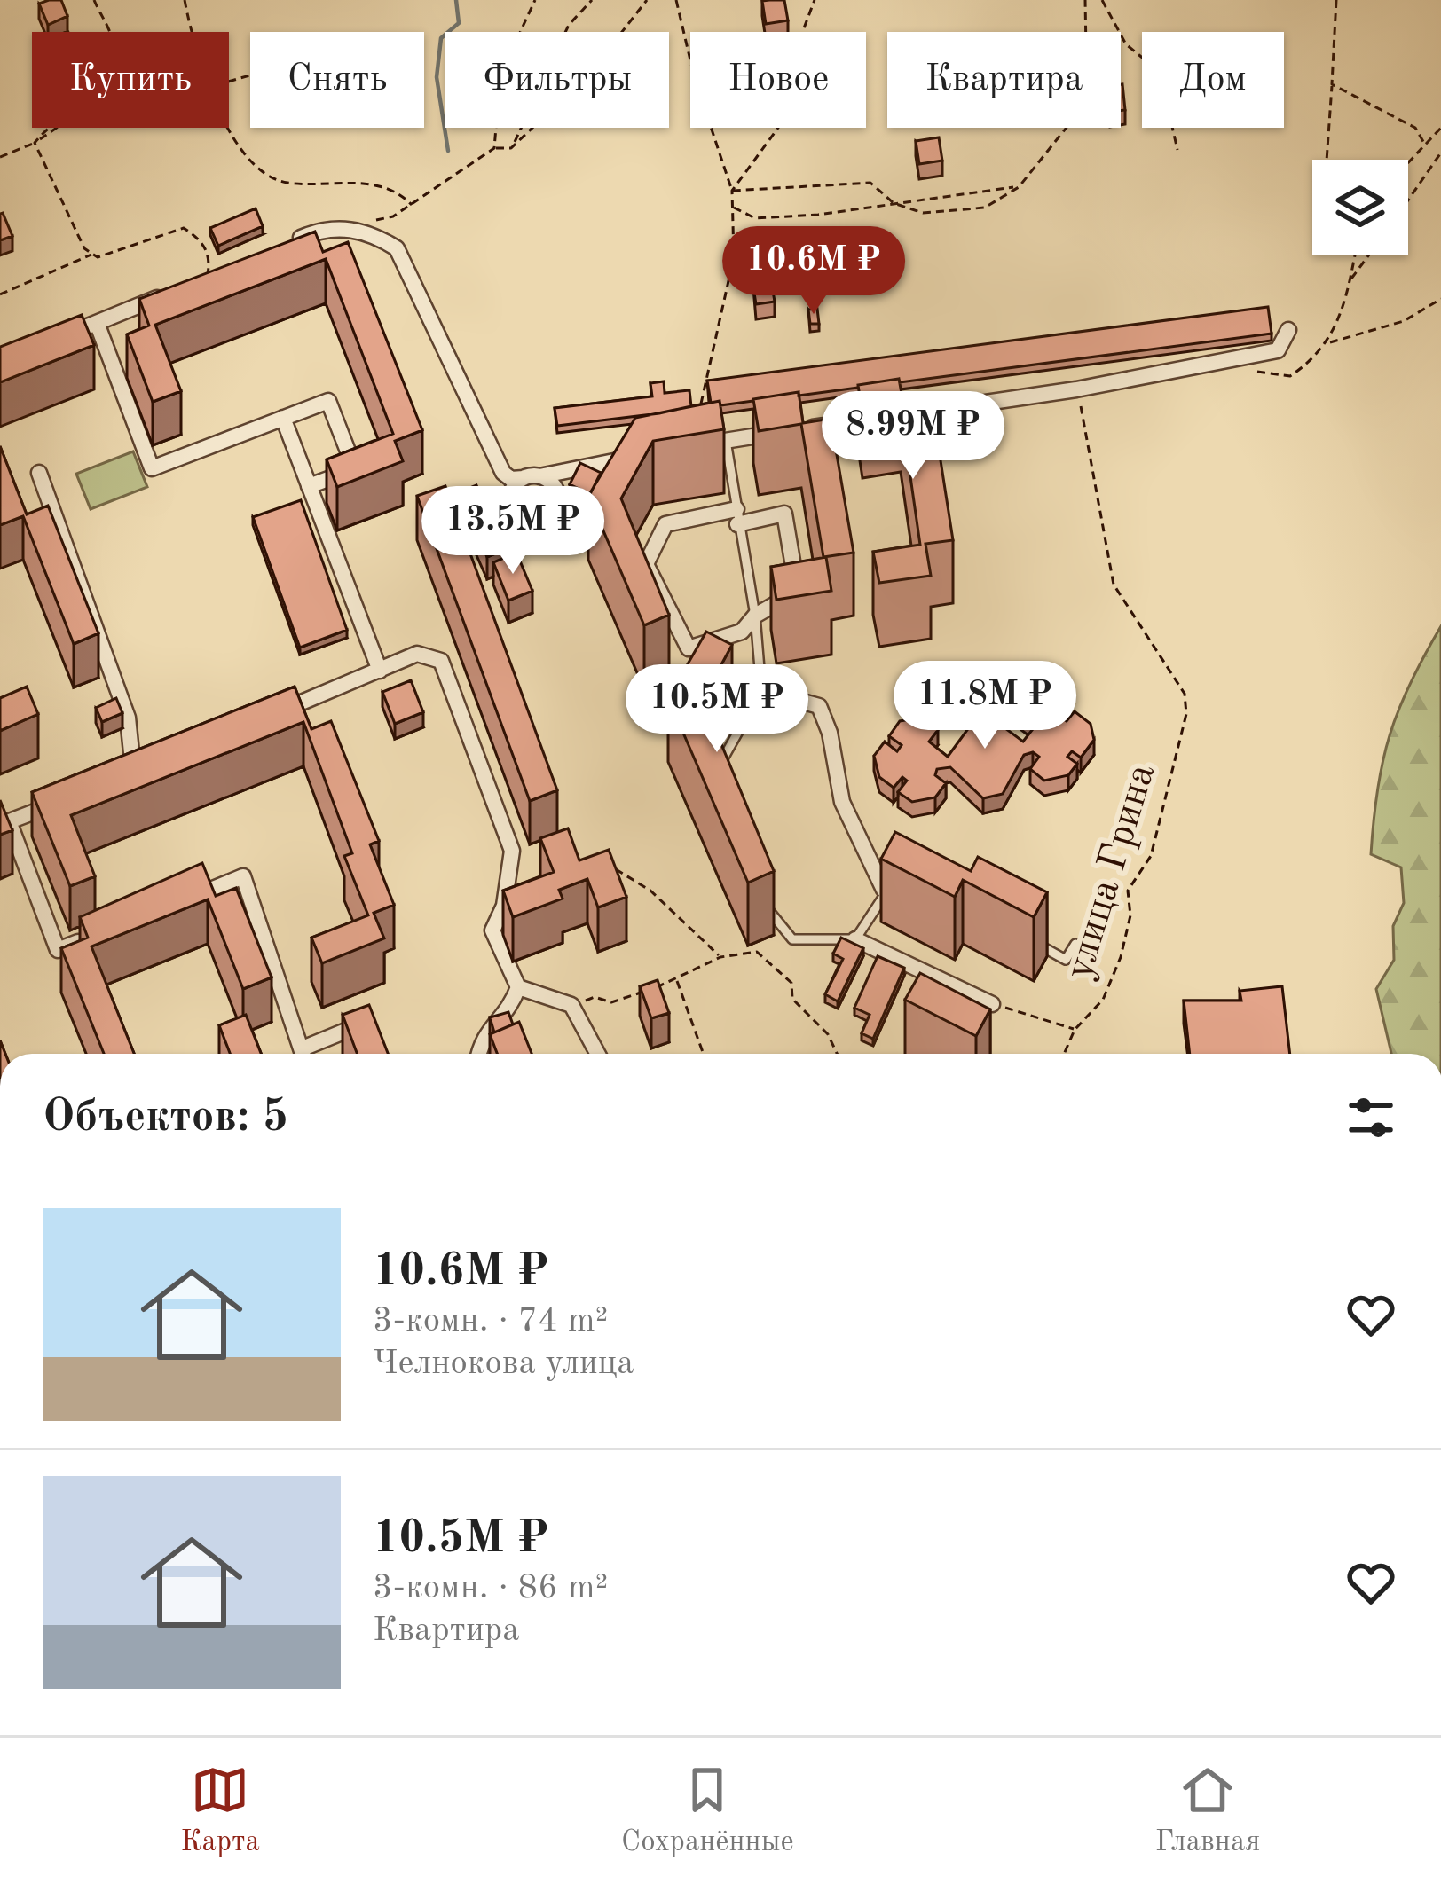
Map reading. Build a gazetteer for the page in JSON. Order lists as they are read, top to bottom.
{
  "streets": {
    "path": ["улица Грина"]
  },
  "page": {
    "chip": [
      "Купить",
      "Снять",
      "Фильтры",
      "Новое",
      "Квартира",
      "Дом"
    ],
    "price": [
      "10.6M ₽",
      "8.99M ₽",
      "13.5M ₽",
      "11.8M ₽",
      "10.5M ₽"
    ],
    "heading": "Объектов: 5",
    "list": [
      {
        "name": "10.6M ₽",
        "note": "3-комн. · 74 m² · Челнокова улица"
      },
      {
        "name": "10.5M ₽",
        "note": "3-комн. · 86 m² · Квартира"
      }
    ],
    "tabs": ["Карта", "Сохранённые", "Главная"]
  }
}
